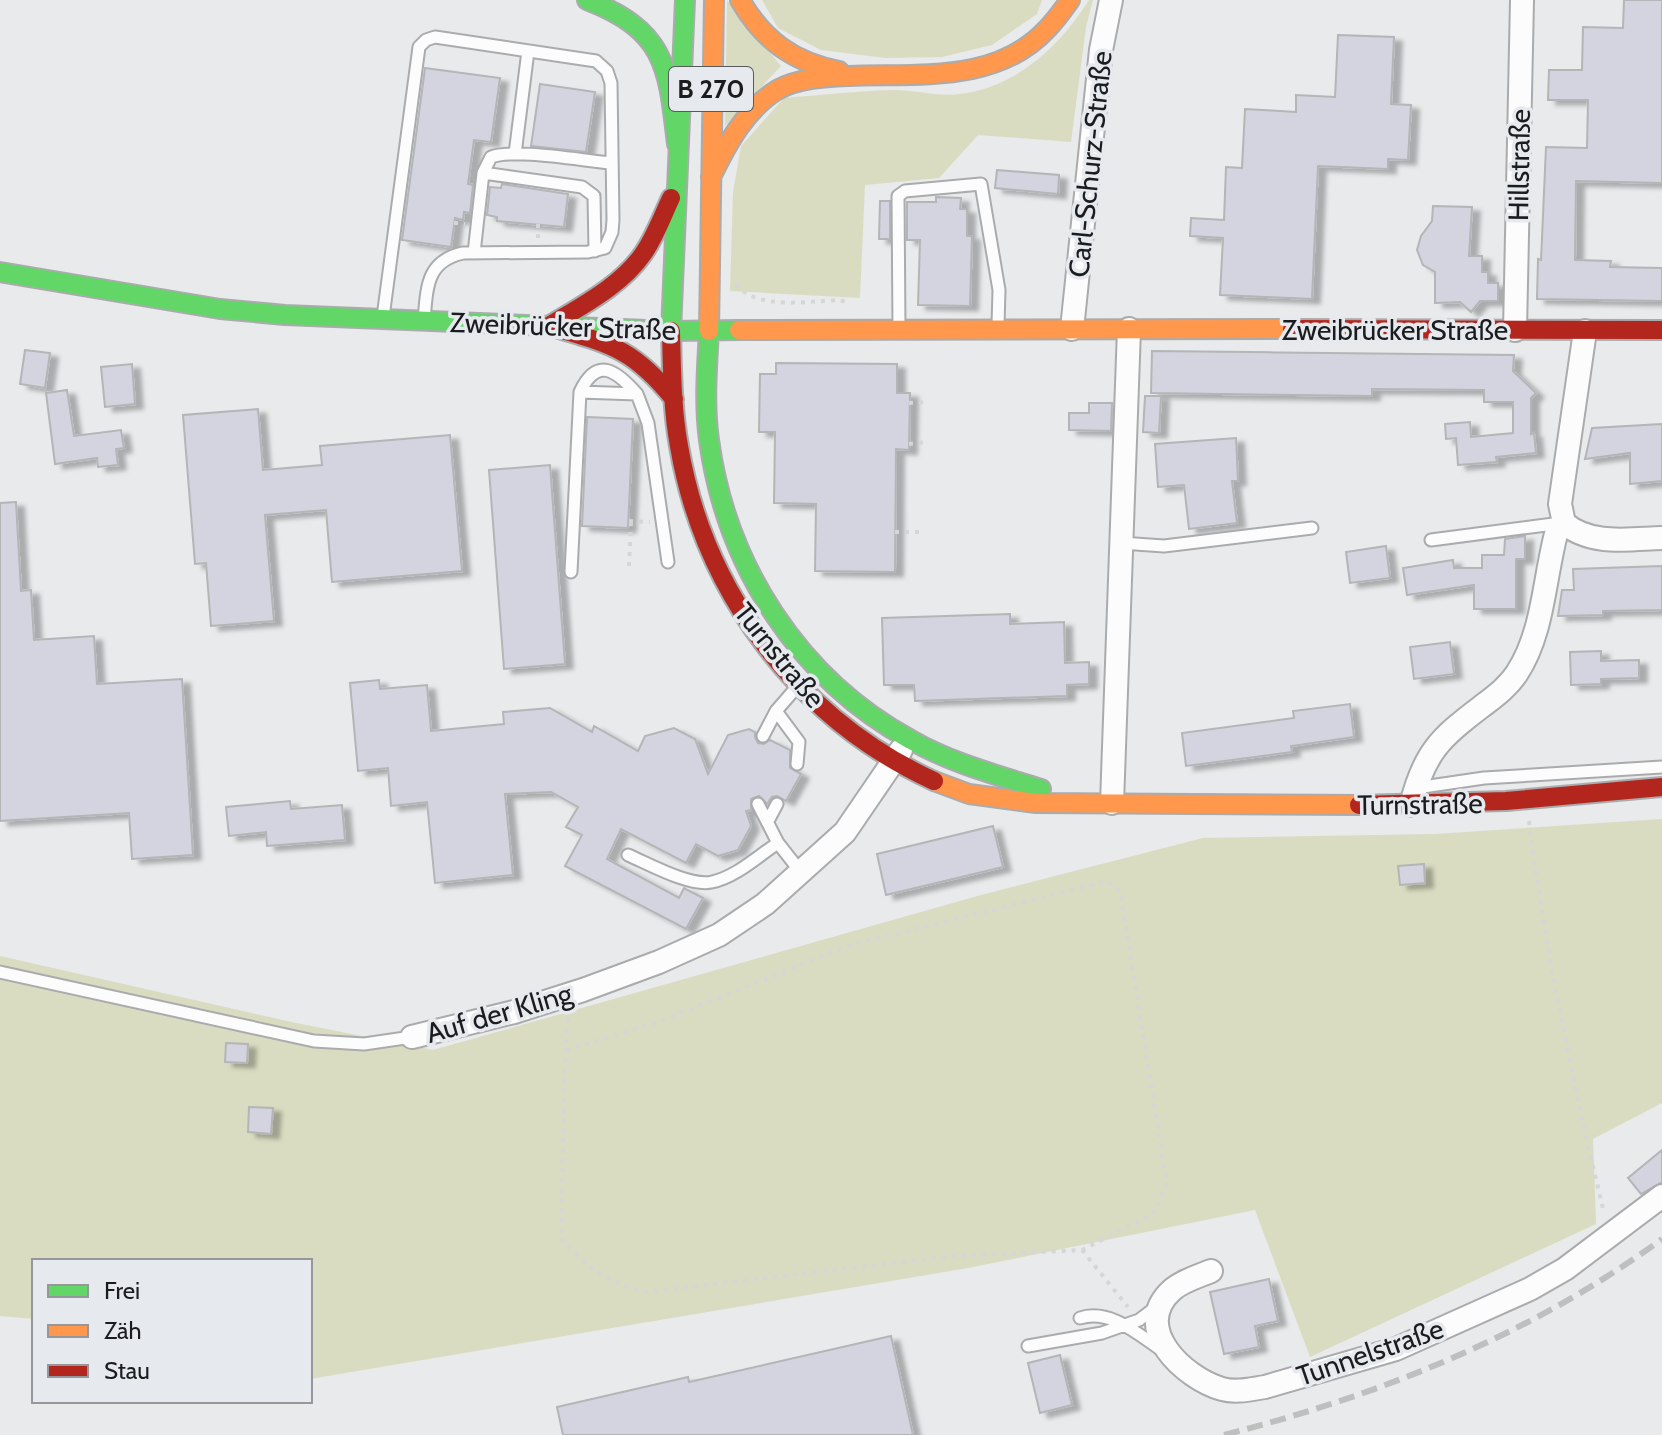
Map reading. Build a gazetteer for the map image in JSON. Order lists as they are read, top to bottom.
{
  "streets": {
    "main road": ["B 270", "Zweibrücker Straße", "Turnstraße"],
    "street": [
      "Carl-Schurz-Straße",
      "Hillstraße",
      "Auf der Kling",
      "Tunnelstraße"
    ]
  },
  "crossings": [
    ["B 270", "Zweibrücker Straße"],
    ["B 270", "Turnstraße"],
    ["Carl-Schurz-Straße", "Zweibrücker Straße"],
    ["Hillstraße", "Zweibrücker Straße"],
    ["Zweibrücker Straße", "Turnstraße"],
    ["Turnstraße", "Auf der Kling"]
  ],
  "legend": ["Frei", "Zäh", "Stau"]
}
